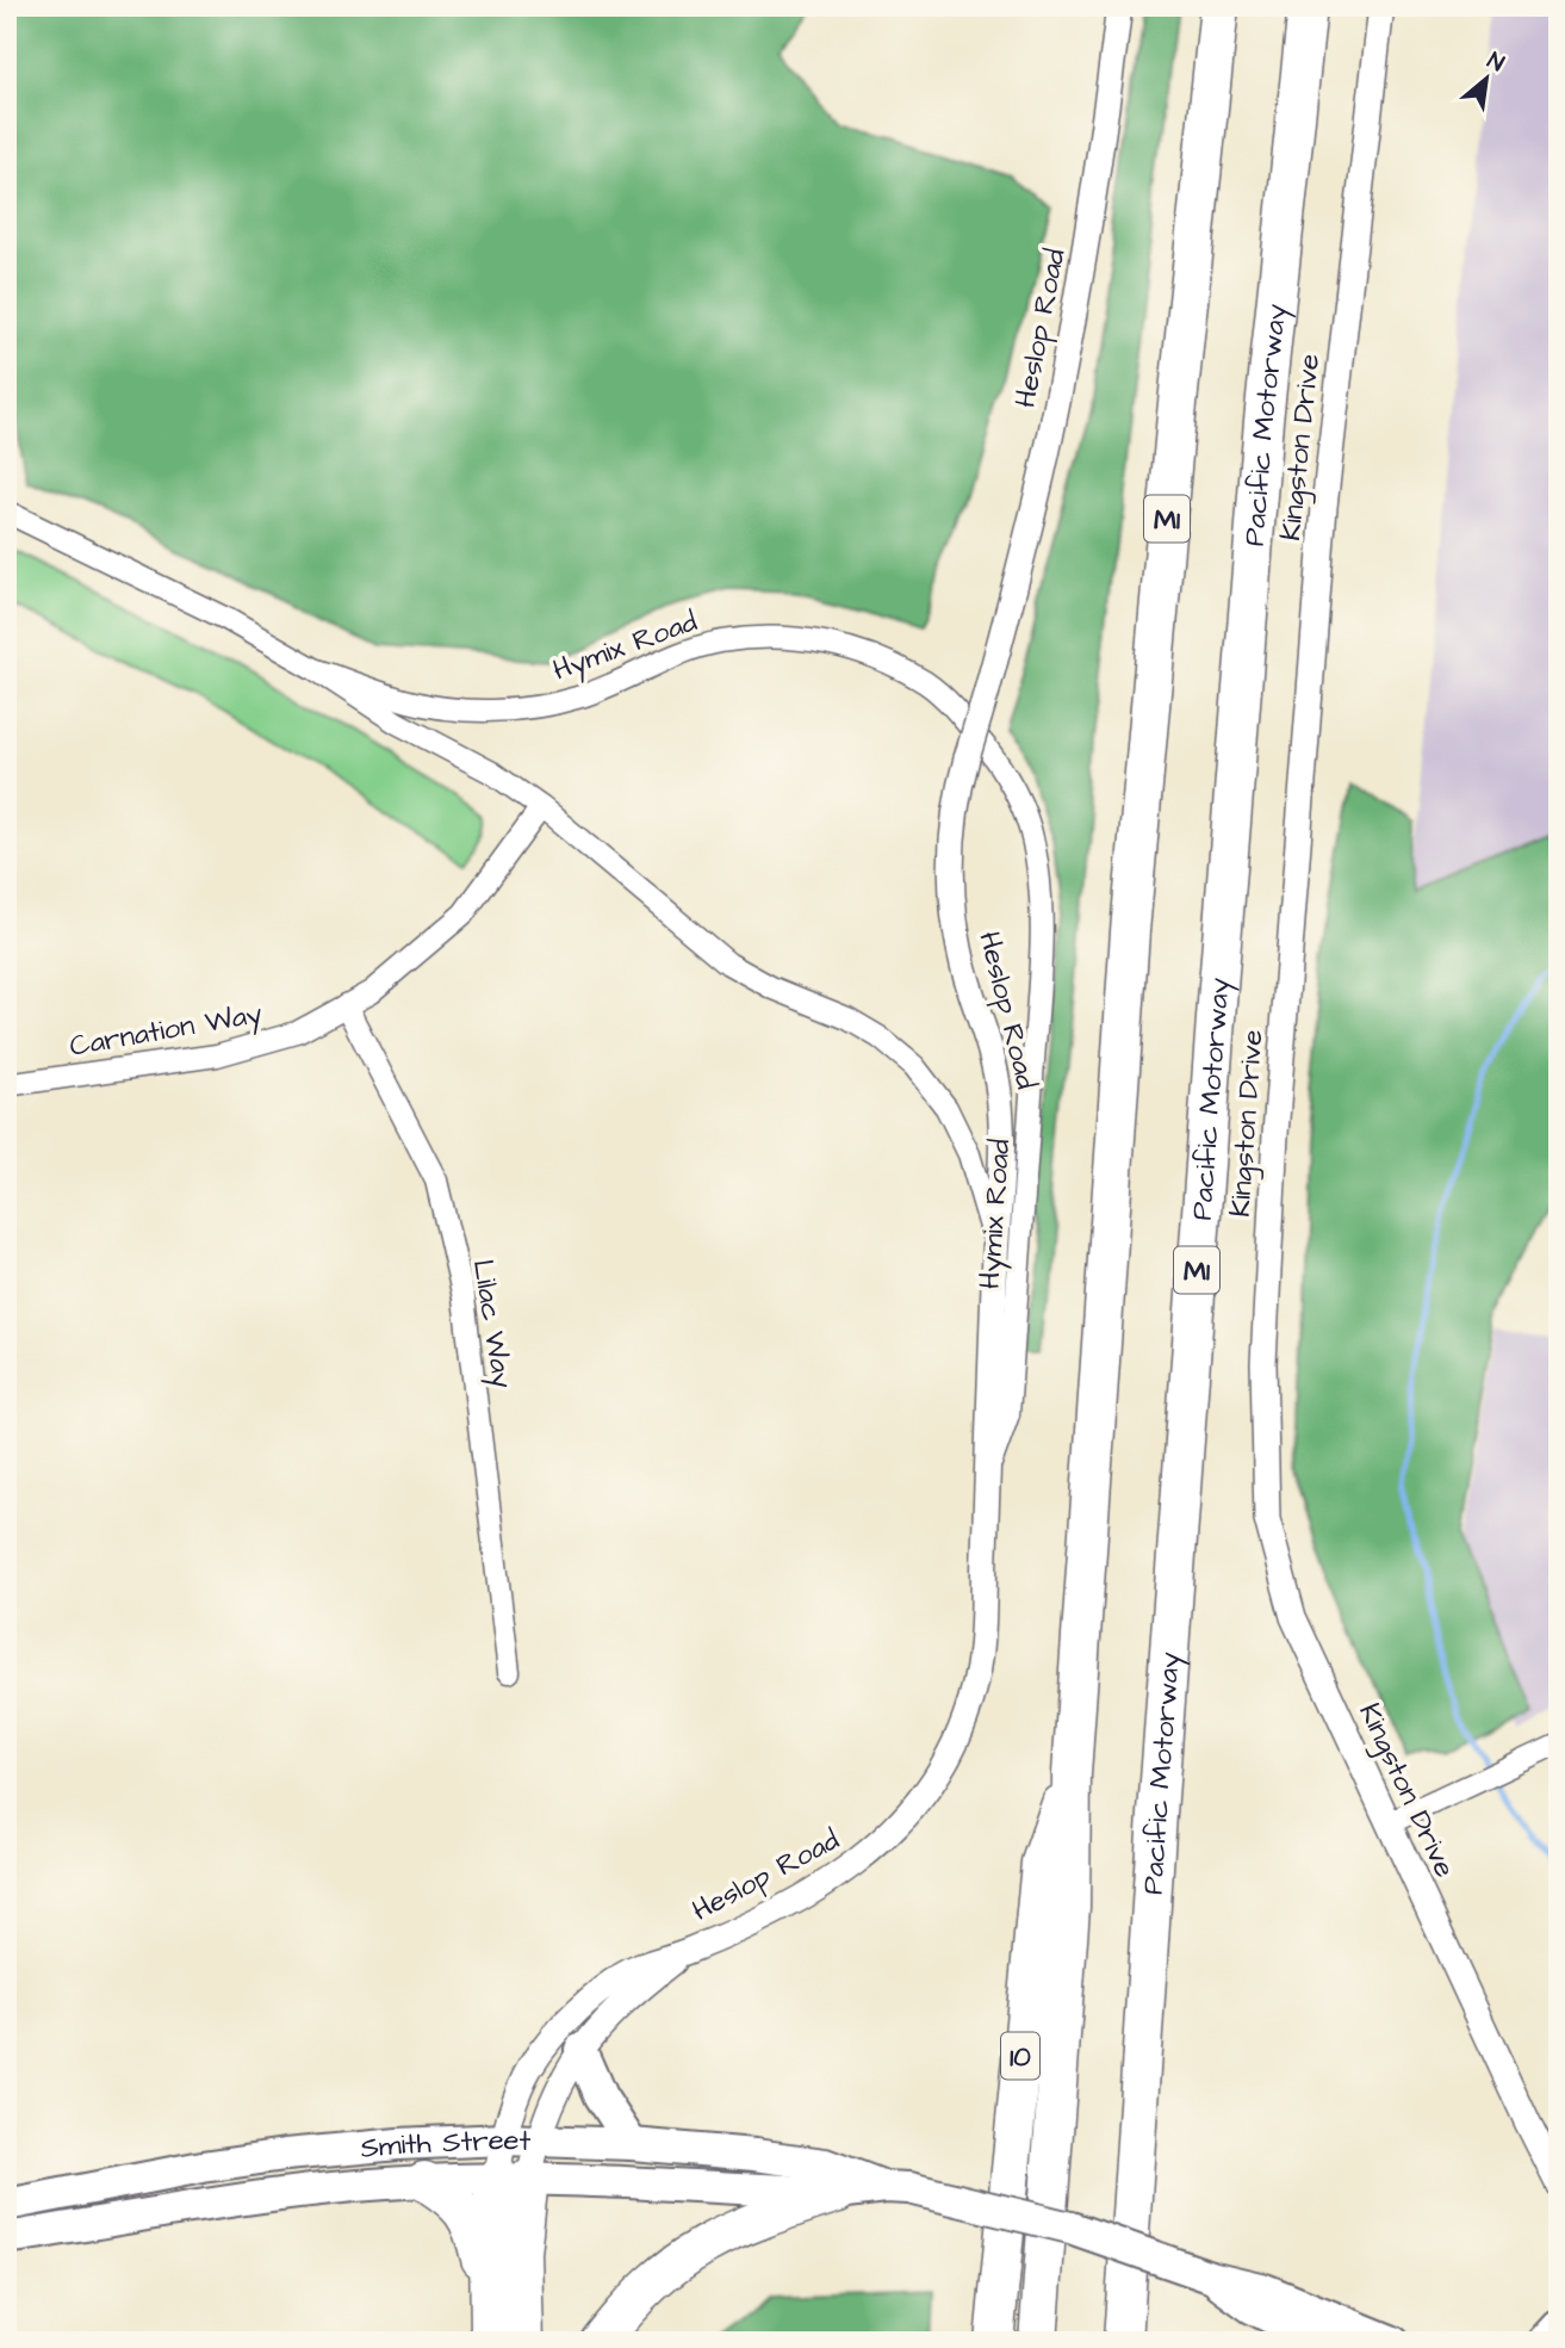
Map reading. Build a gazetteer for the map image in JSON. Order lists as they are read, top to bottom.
{
  "streets": {
    "highway": ["Pacific Motorway", "M1", "10"],
    "main road": ["Smith Street"],
    "street": [
      "Heslop Road",
      "Kingston Drive",
      "Hymix Road",
      "Carnation Way",
      "Lilac Way"
    ]
  },
  "crossings": [
    ["Heslop Road", "Hymix Road"],
    ["Heslop Road", "Smith Street"],
    ["M1", "10"],
    ["Hymix Road", "Carnation Way"],
    ["Carnation Way", "Lilac Way"]
  ],
  "north": "top right"
}
